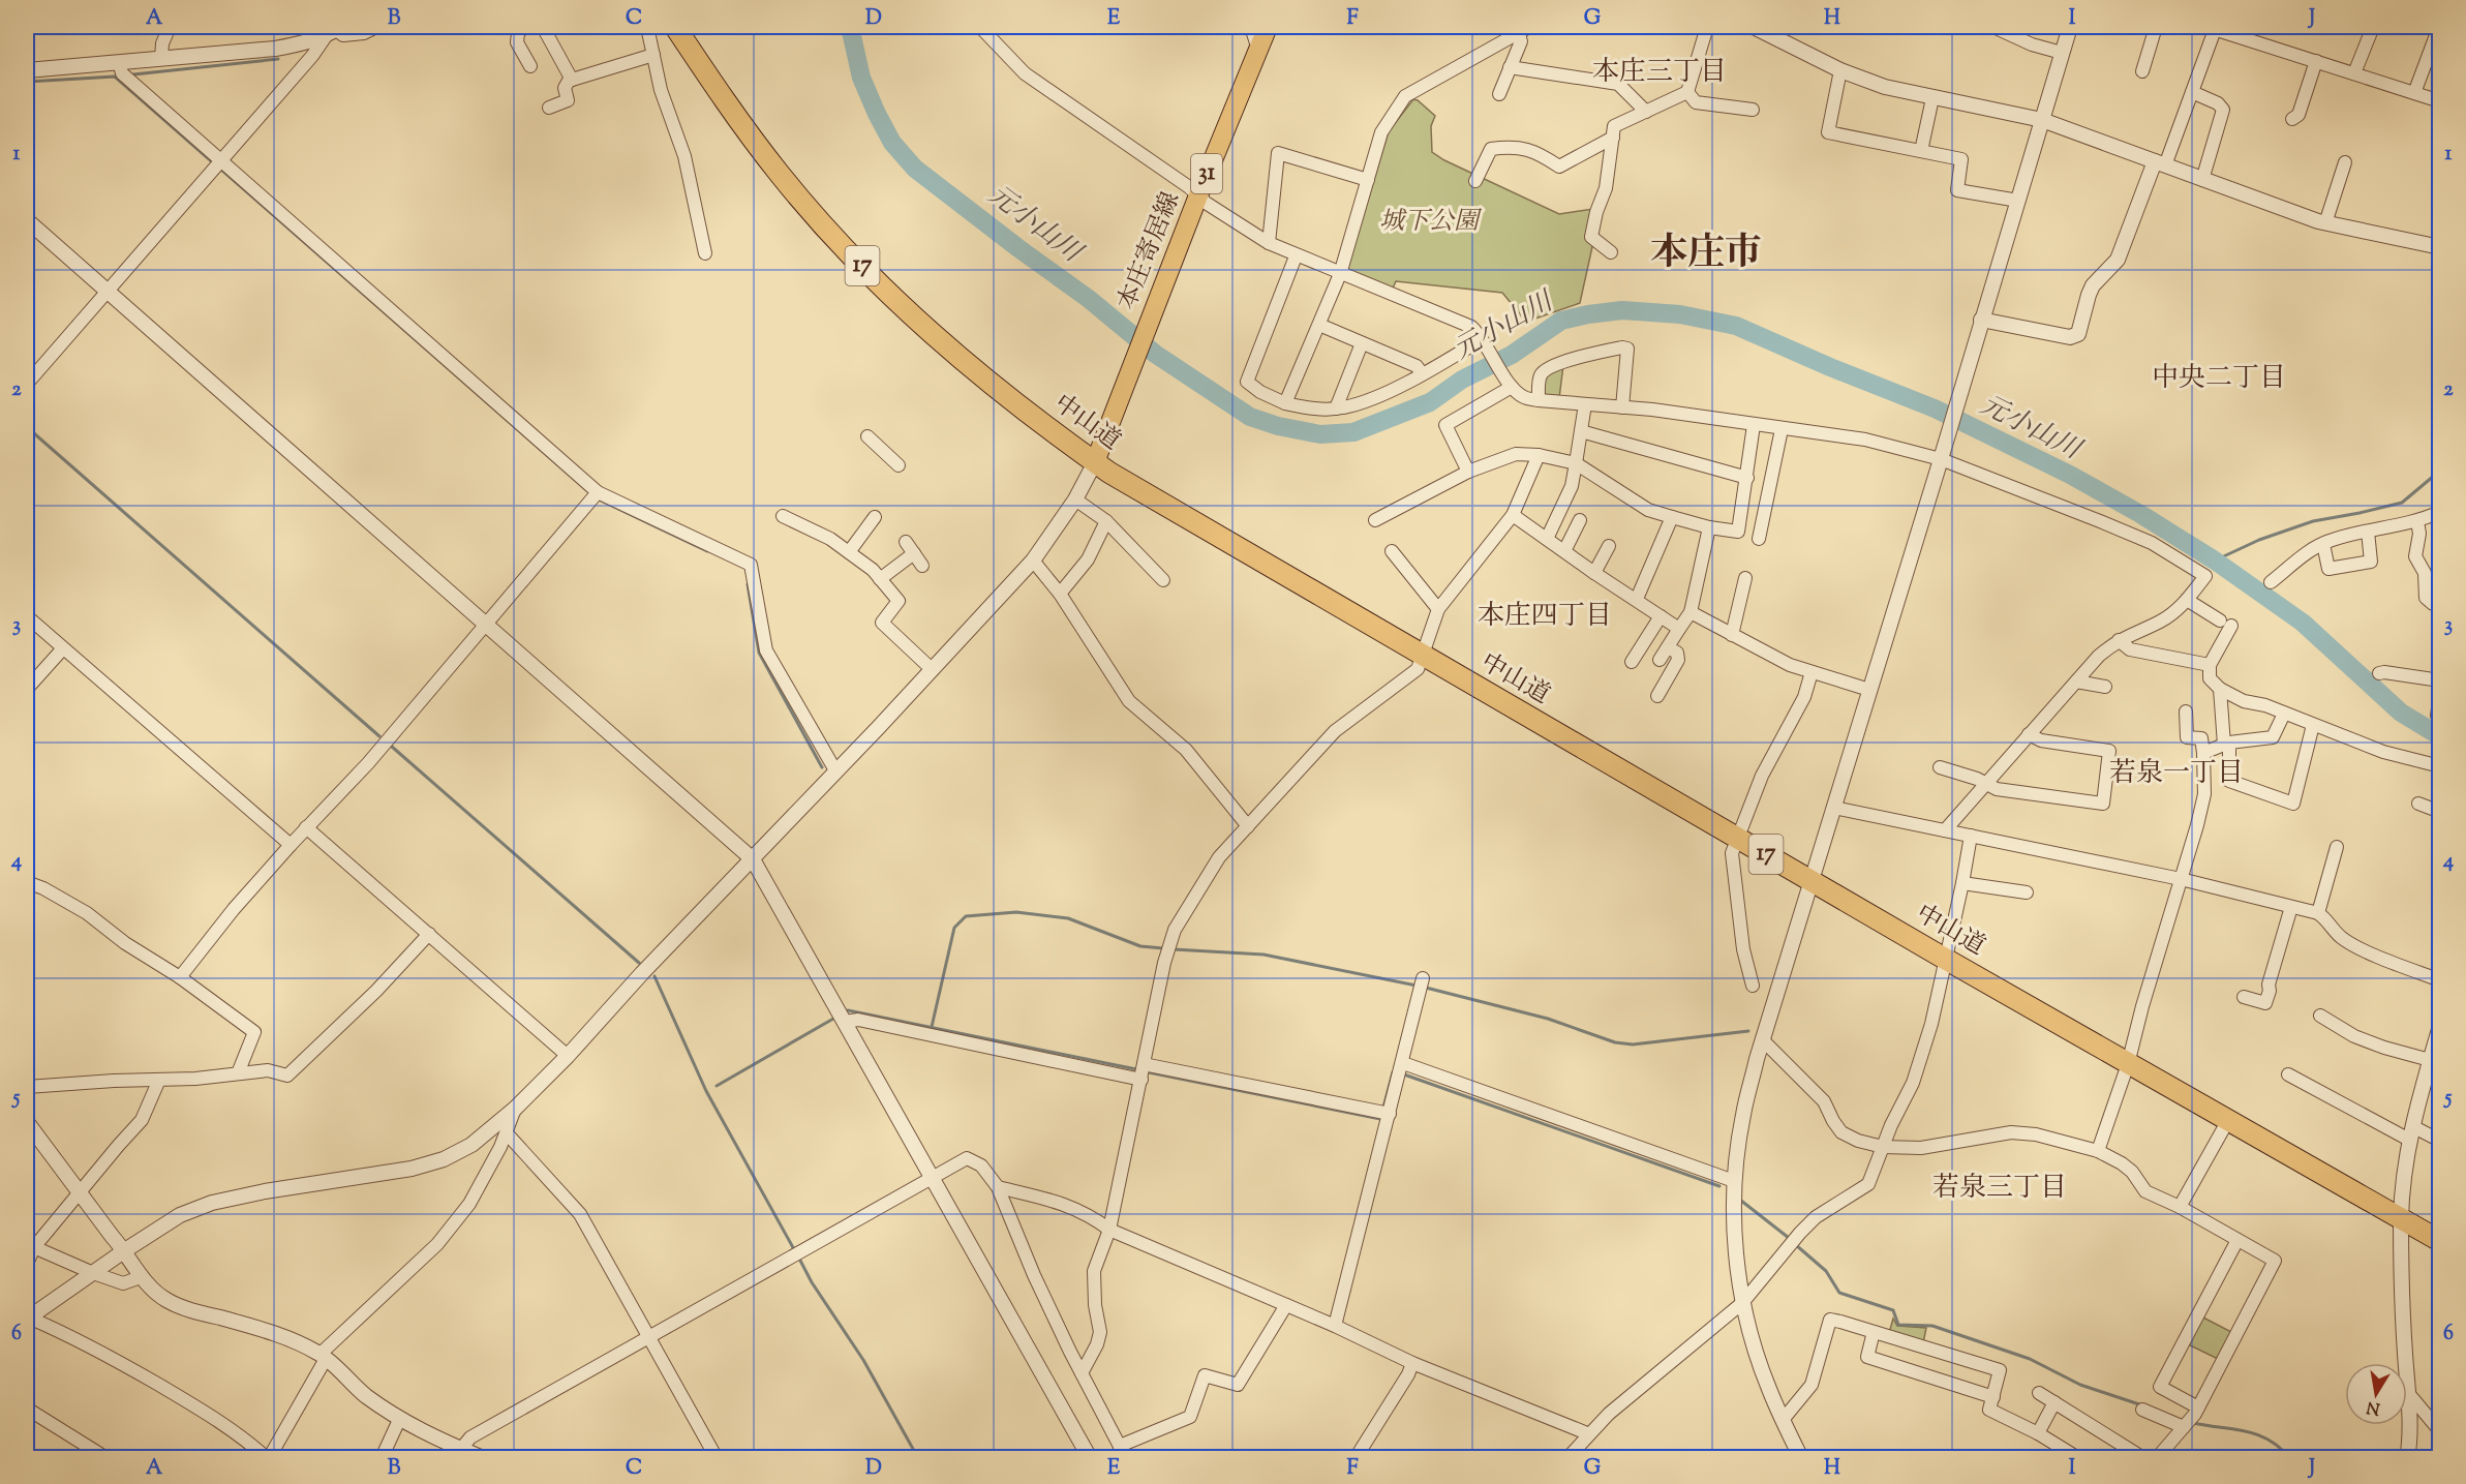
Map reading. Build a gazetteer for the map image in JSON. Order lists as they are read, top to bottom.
{
  "streets": {
    "highway": ["17", "中山道"],
    "main road": ["31", "本庄寄居線"]
  },
  "crossings": [
    ["本庄寄居線", "中山道"]
  ],
  "districts": [
    "本庄三丁目",
    "本庄市",
    "中央二丁目",
    "本庄四丁目",
    "若泉一丁目",
    "若泉三丁目"
  ],
  "water": ["元小山川"],
  "parks": ["城下公園"],
  "north": "bottom",
  "grid": {
    "columns": [
      "A",
      "B",
      "C",
      "D",
      "E",
      "F",
      "G",
      "H",
      "I",
      "J"
    ],
    "rows": [
      "1",
      "2",
      "3",
      "4",
      "5",
      "6"
    ]
  }
}
